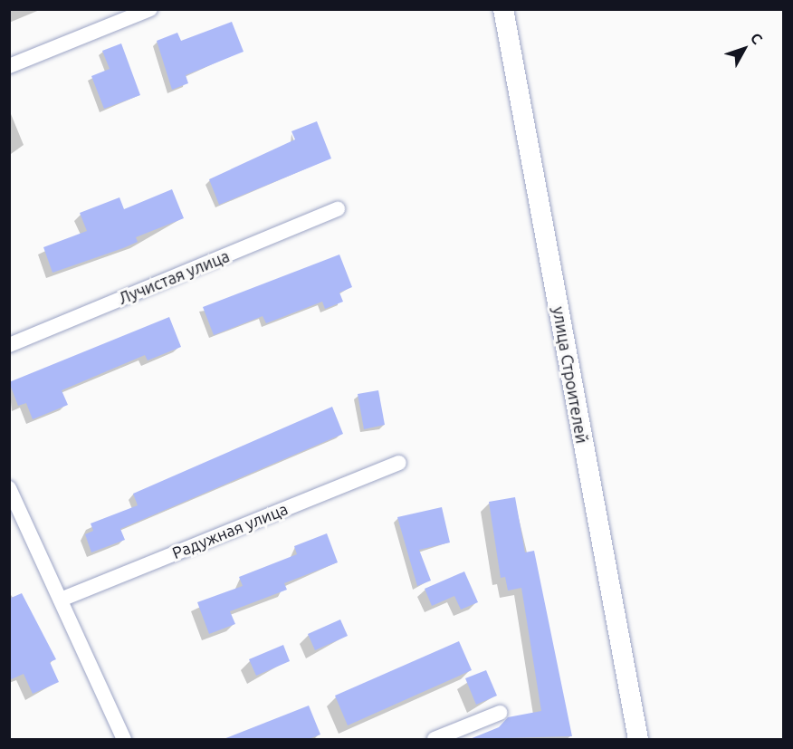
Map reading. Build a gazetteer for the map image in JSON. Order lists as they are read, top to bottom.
{
  "streets": {
    "main road": ["улица Строителей"],
    "street": ["Лучистая улица", "Радужная улица"]
  },
  "north": "top right"
}
